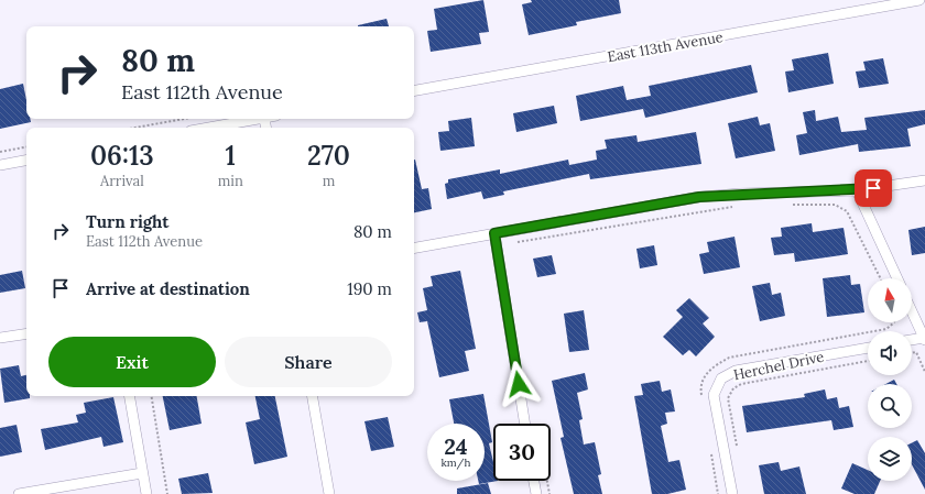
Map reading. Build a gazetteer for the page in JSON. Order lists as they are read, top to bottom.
{
  "streets": {
    "street": ["East 113th Avenue", "Herchel Drive"]
  },
  "north": "top",
  "page": {
    "turn": ["80 m", "East 112th Avenue"],
    "eta": [
      "06:13",
      "Arrival",
      "1",
      "min",
      "270",
      "m"
    ],
    "list": [
      {
        "name": "Turn right",
        "note": "East 112th Avenue",
        "value": "80 m"
      },
      {
        "name": "Arrive at destination",
        "value": "190 m"
      }
    ],
    "buttons": ["Exit", "Share"],
    "speed": "24 km/h",
    "limit": "30"
  }
}
